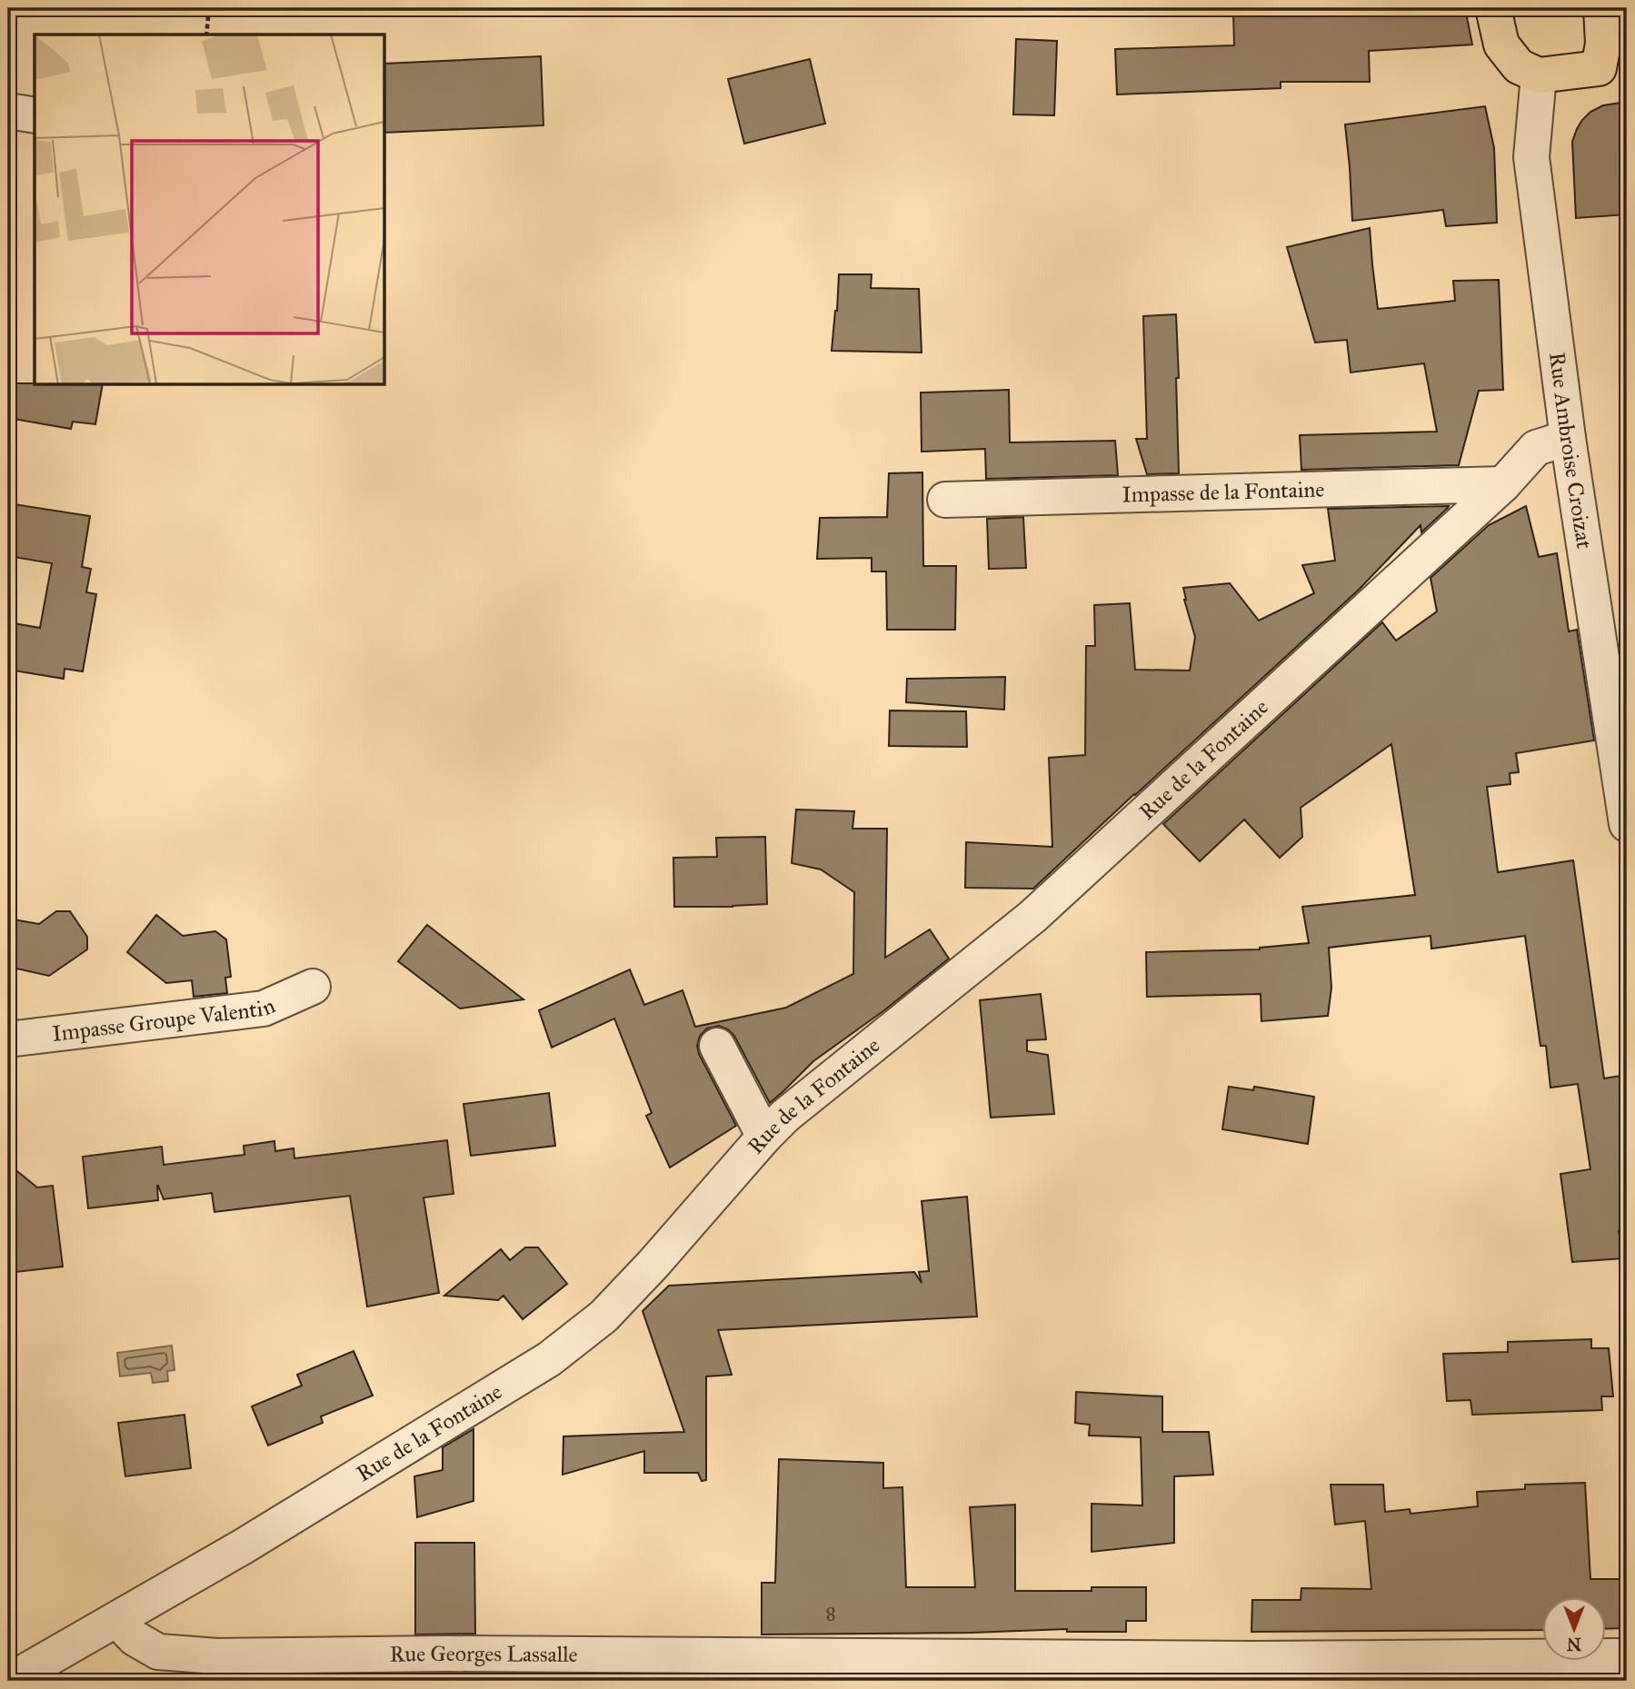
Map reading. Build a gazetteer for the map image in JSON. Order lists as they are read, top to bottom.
{
  "streets": {
    "street": [
      "Rue Ambroise Croizat",
      "Impasse de la Fontaine",
      "Rue de la Fontaine",
      "Impasse Groupe Valentin",
      "Rue Georges Lassalle"
    ]
  },
  "crossings": [
    ["Rue Ambroise Croizat", "Rue de la Fontaine"],
    ["Impasse de la Fontaine", "Rue de la Fontaine"],
    ["Rue de la Fontaine", "Rue Georges Lassalle"]
  ],
  "house_numbers": ["8"],
  "north": "bottom"
}
